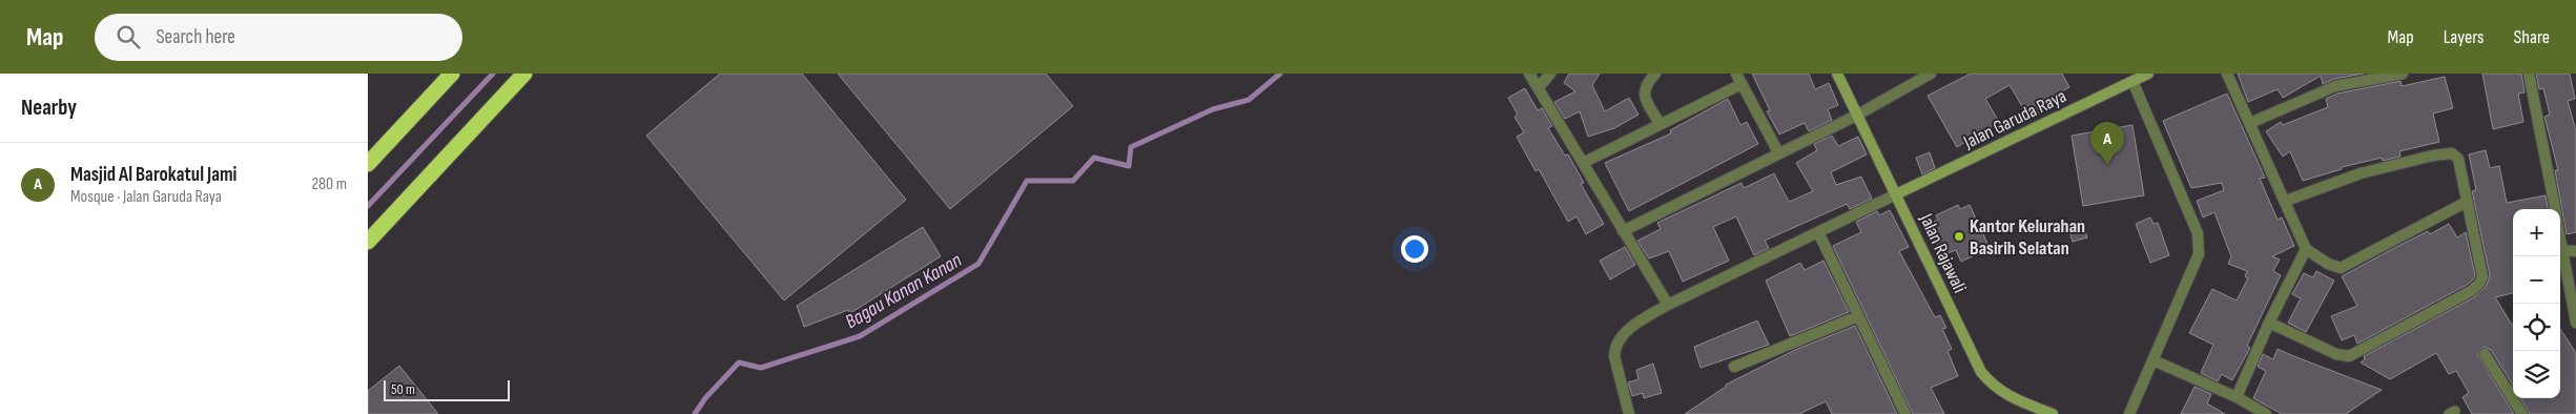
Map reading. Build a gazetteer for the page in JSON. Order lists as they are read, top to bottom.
{
  "streets": {
    "street": ["Jalan Garuda Raya", "Jalan Rajawali"]
  },
  "crossings": [
    ["Jalan Garuda Raya", "Jalan Rajawali"]
  ],
  "water": ["Bagau Kanan Kanan"],
  "places": ["Kantor Kelurahan Basirih Selatan"],
  "scale_bar": "50 m",
  "page": {
    "header": "Map",
    "search": "Search here",
    "nav": ["Map", "Layers", "Share"],
    "heading": "Nearby",
    "pins": "A",
    "list": [
      {
        "mark": "A",
        "name": "Masjid Al Barokatul Jami",
        "note": "Mosque · Jalan Garuda Raya",
        "value": "280 m"
      }
    ],
    "map_buttons": ["+", "−"],
    "scale": "50 m"
  }
}
